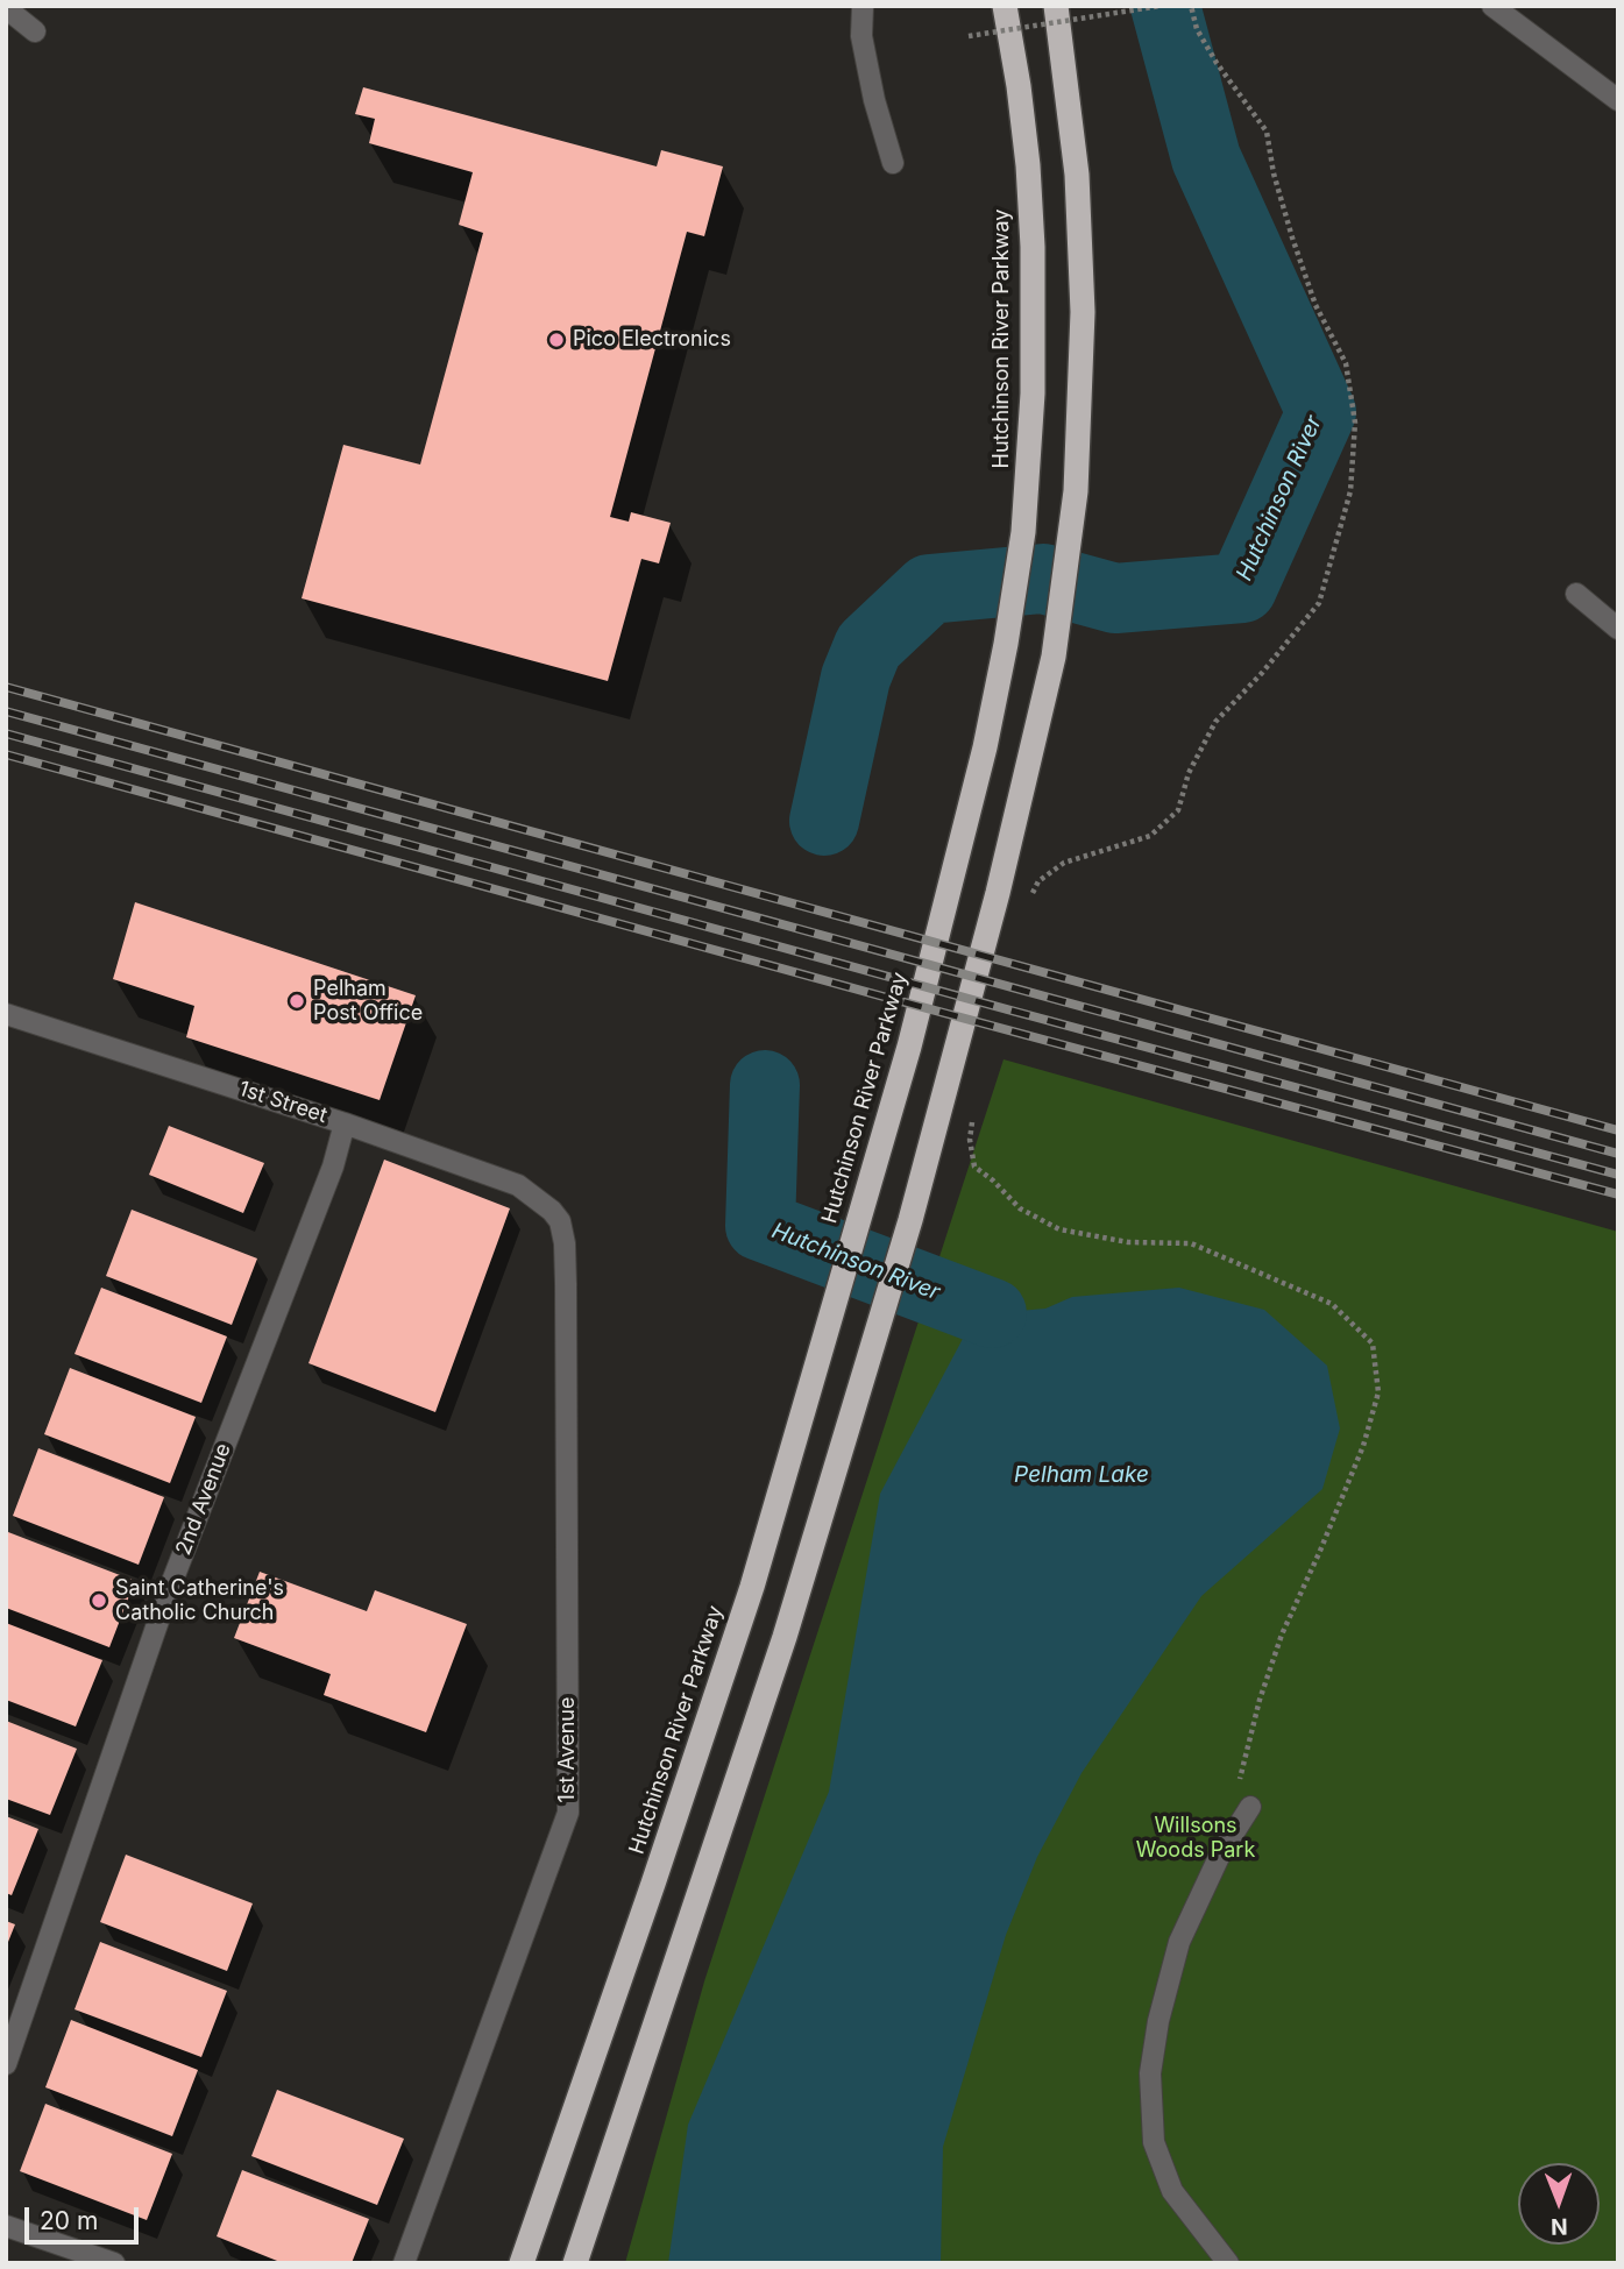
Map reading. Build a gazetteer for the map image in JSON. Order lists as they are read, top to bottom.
{
  "streets": {
    "highway": ["Hutchinson River Parkway"],
    "street": ["1st Street", "2nd Avenue", "1st Avenue"]
  },
  "crossings": [
    ["1st Street", "2nd Avenue"],
    ["1st Street", "1st Avenue"]
  ],
  "water": ["Hutchinson River", "Pelham Lake"],
  "parks": ["Willsons Woods Park"],
  "places": ["Pico Electronics", "Pelham Post Office", "Saint Catherine's Catholic Church"],
  "scale_bar": "20 m",
  "north": "bottom"
}
